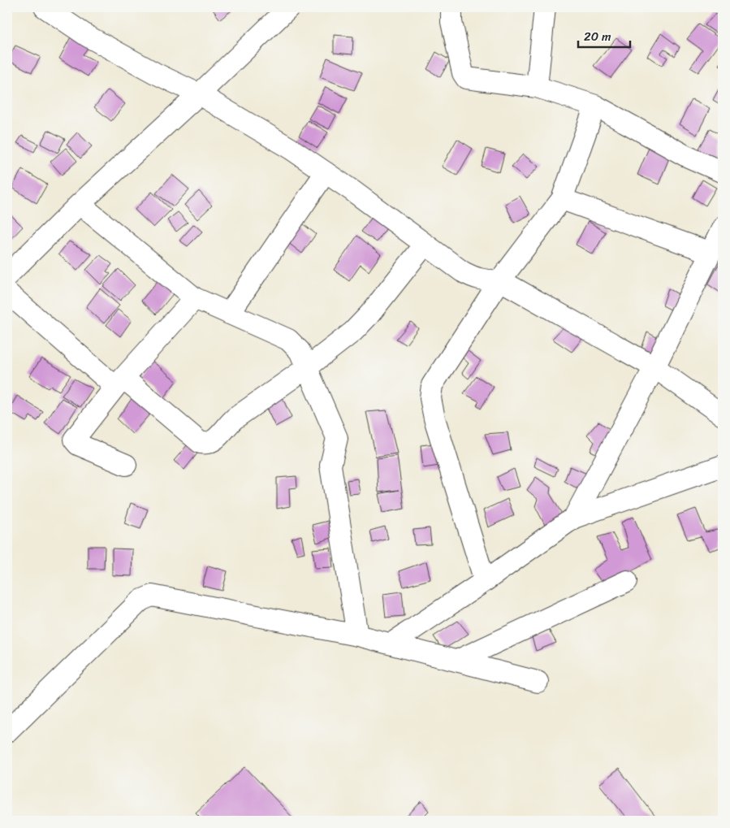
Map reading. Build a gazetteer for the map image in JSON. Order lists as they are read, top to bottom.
{
  "scale_bar": "20 m"
}
